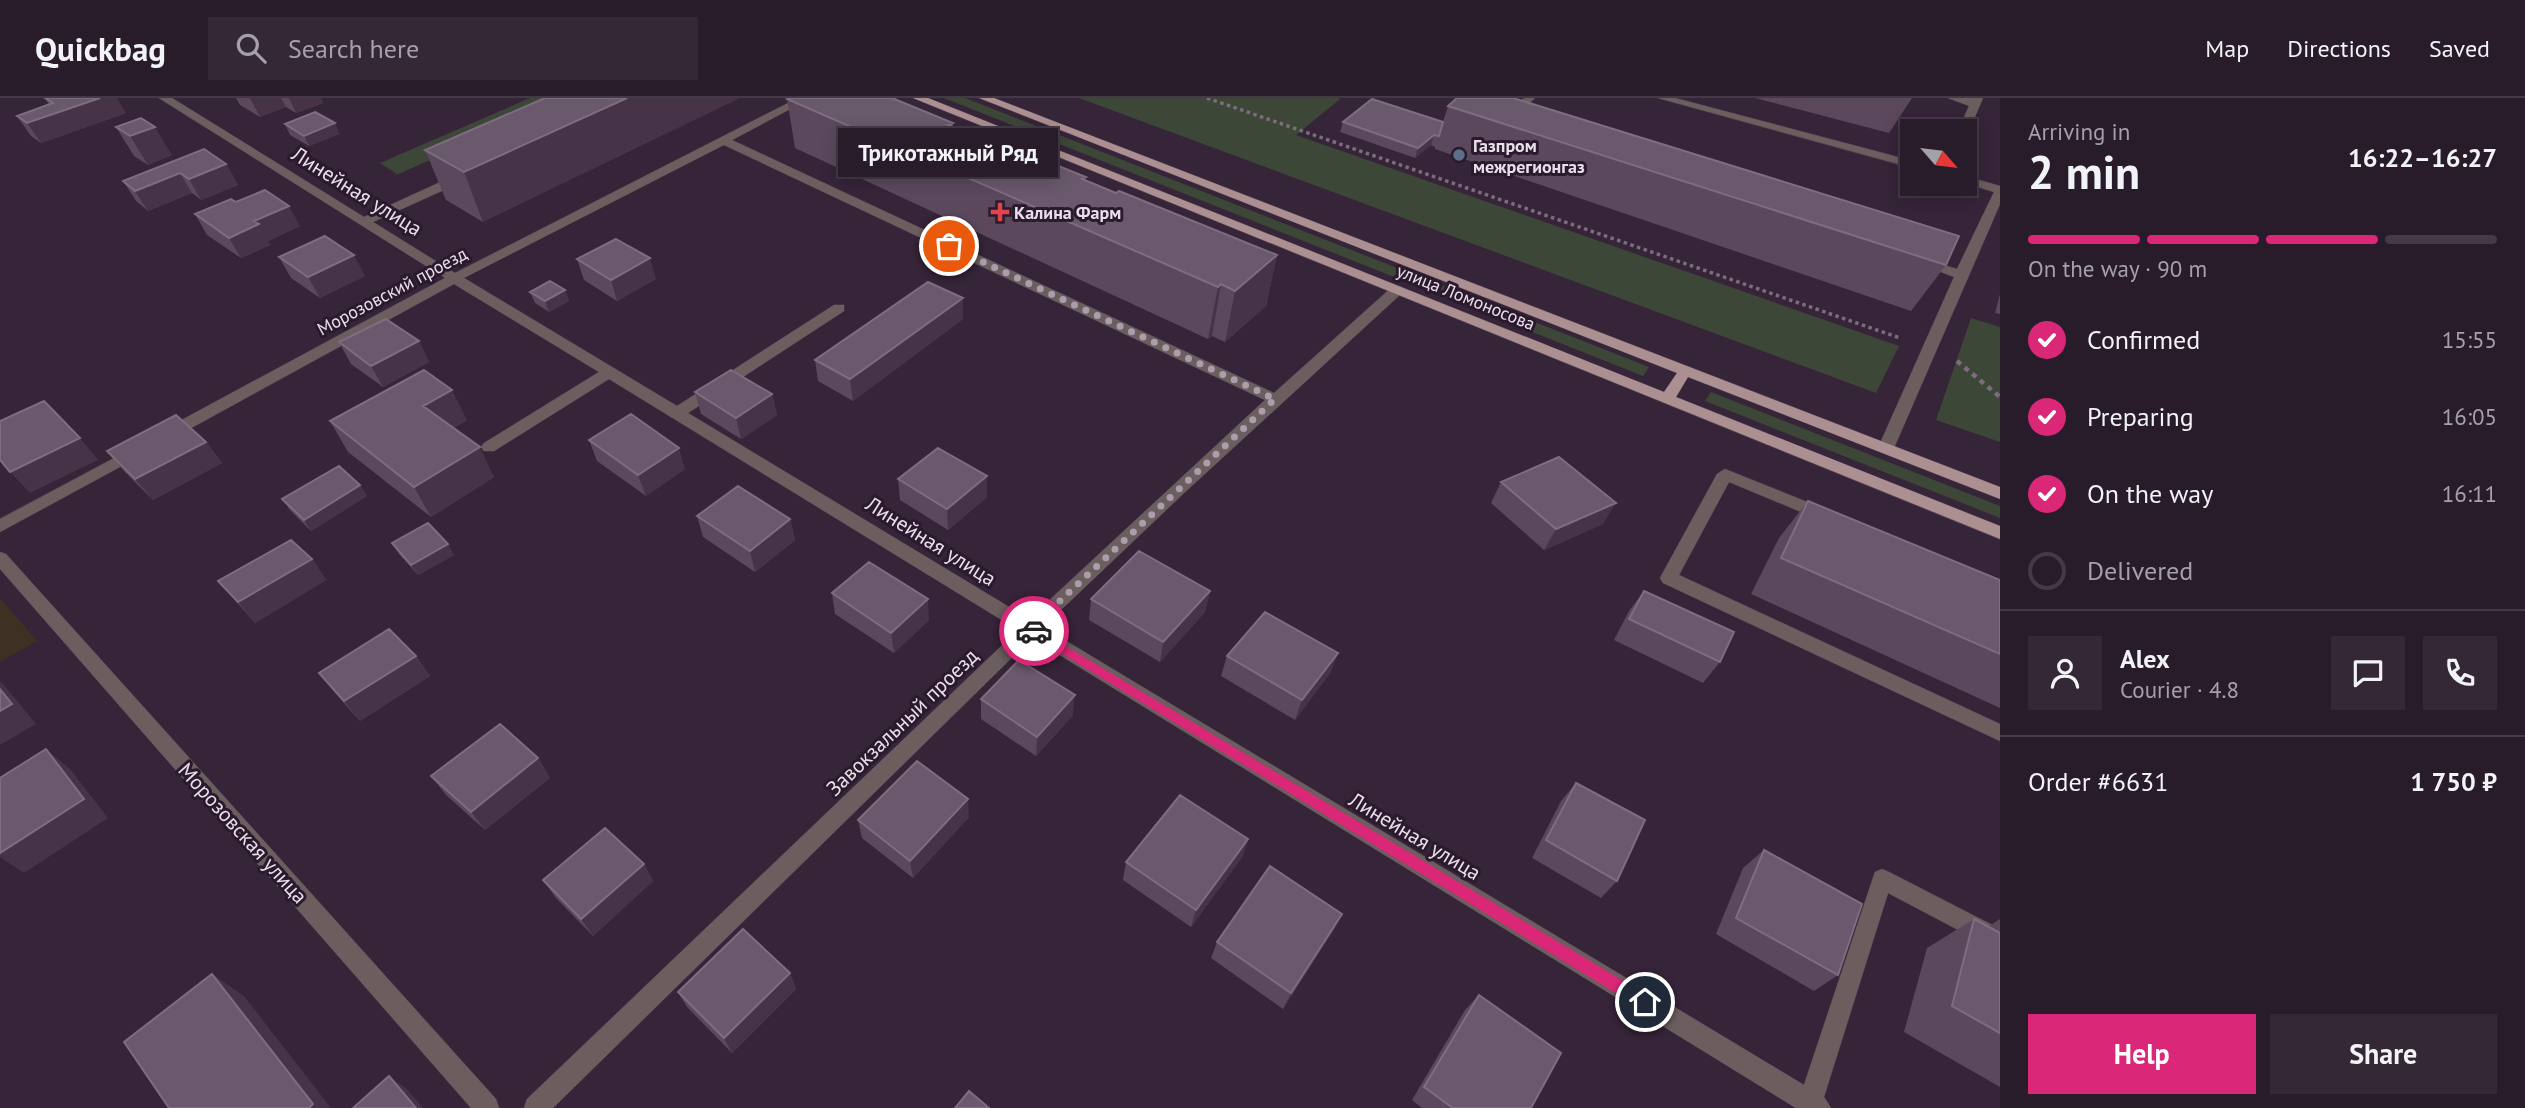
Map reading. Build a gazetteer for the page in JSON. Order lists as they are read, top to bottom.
{
  "streets": {
    "main road": ["улица Ломоносова"],
    "street": [
      "Линейная улица",
      "Морозовский проезд",
      "Завокзальный проезд",
      "Морозовская улица"
    ]
  },
  "crossings": [
    ["Линейная улица", "Морозовский проезд"],
    ["Линейная улица", "Завокзальный проезд"],
    ["улица Ломоносова", "Завокзальный проезд"]
  ],
  "places": {
    "other": ["Газпром межрегионгаз", "Трикотажный Ряд"],
    "health": ["Калина Фарм"]
  },
  "north": "bottom right",
  "page": {
    "header": "Quickbag",
    "search": "Search here",
    "nav": ["Map", "Directions", "Saved"],
    "heading": ["2 min", "Arriving in", "16:22–16:27"],
    "panel": [
      "Alex",
      "Courier · 4.8",
      "Order #6631",
      "1 750 ₽"
    ],
    "bubble": "Трикотажный Ряд",
    "bar": "On the way · 90 m",
    "list": [
      ["Confirmed", "15:55"],
      ["Preparing", "16:05"],
      ["On the way", "16:11"],
      "Delivered"
    ],
    "buttons": ["Help", "Share"]
  }
}
